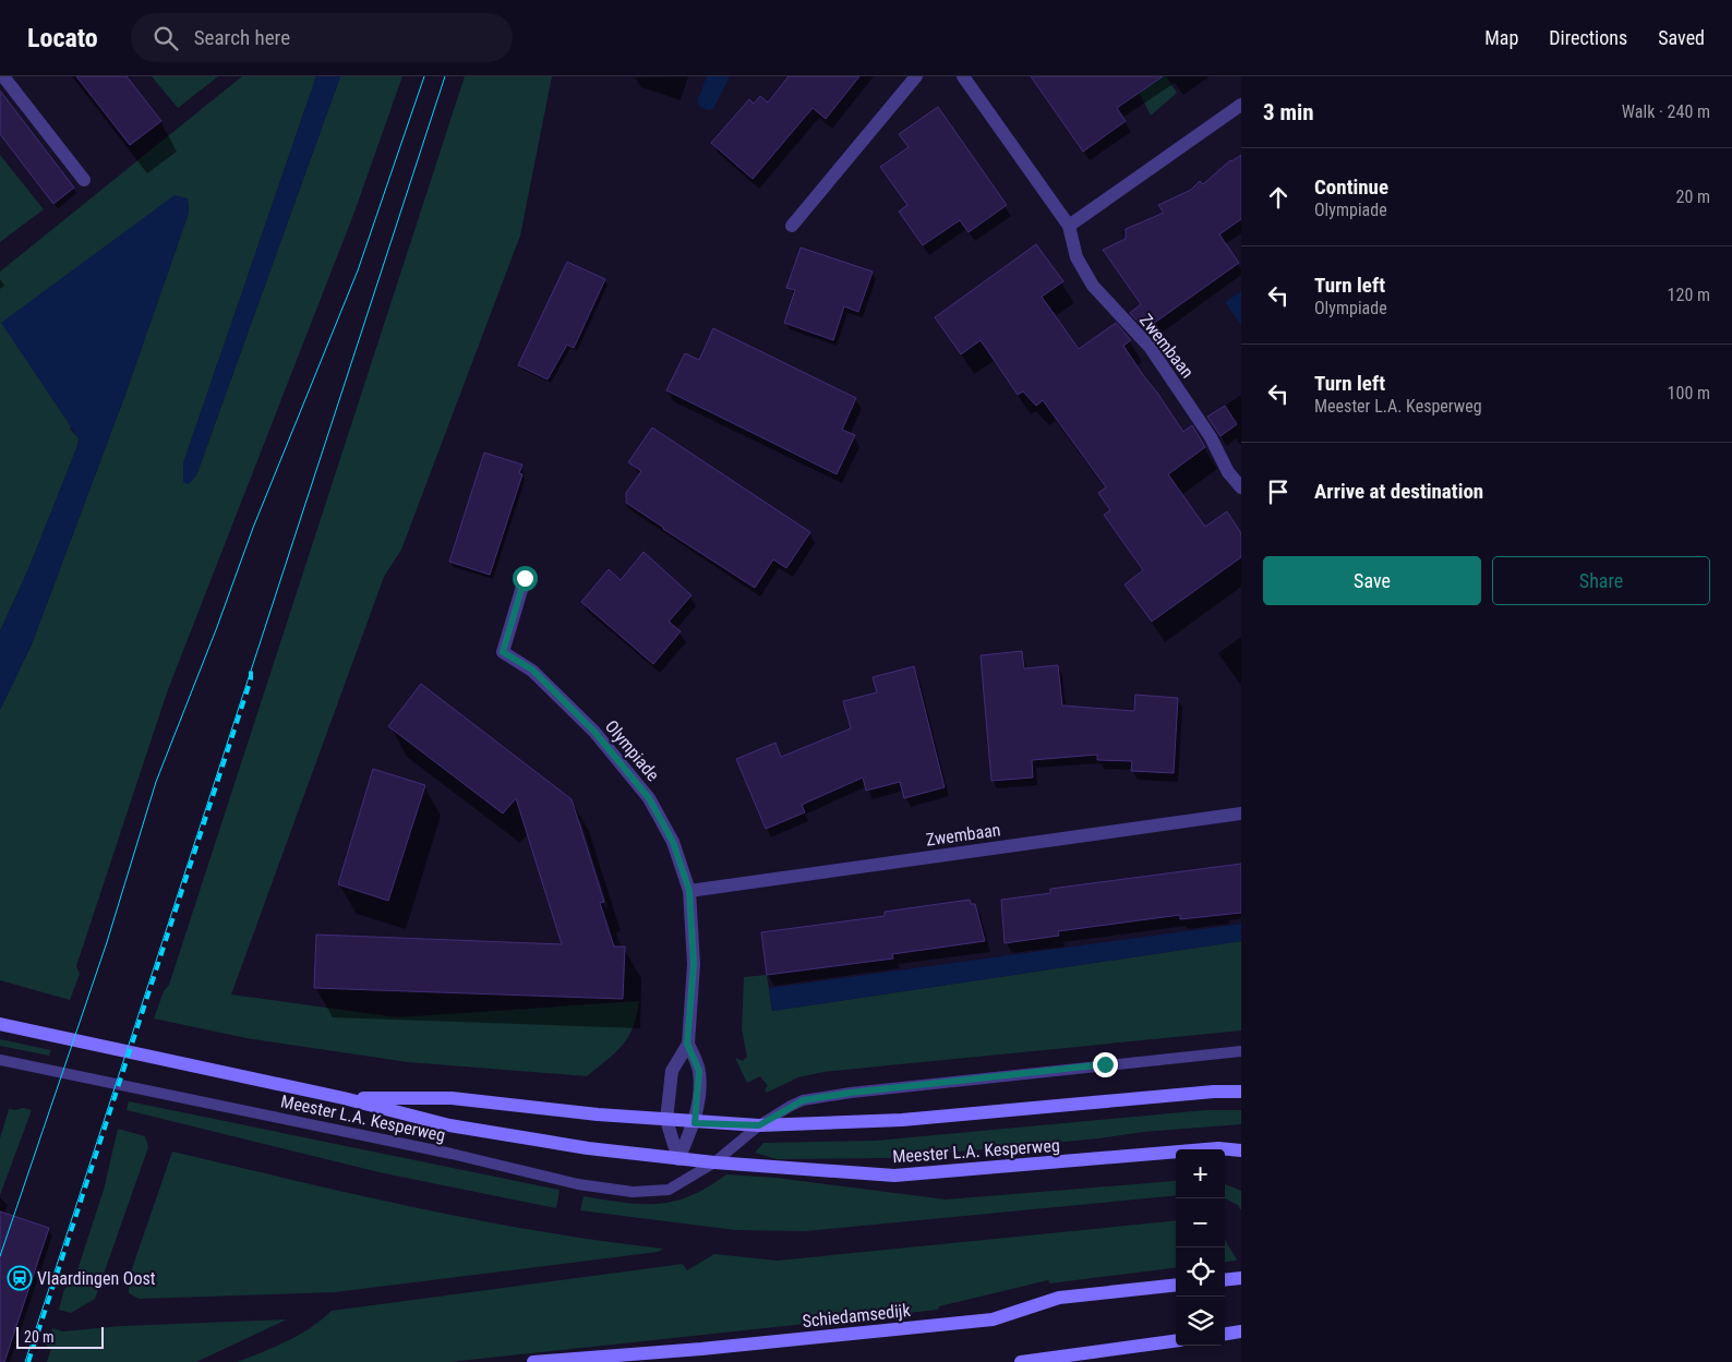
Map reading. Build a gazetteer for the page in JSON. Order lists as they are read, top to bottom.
{
  "streets": {
    "main road": ["Meester L.A. Kesperweg", "Schiedamsedijk"],
    "street": ["Zwembaan", "Olympiade"]
  },
  "crossings": [
    ["Zwembaan", "Olympiade"],
    ["Olympiade", "Meester L.A. Kesperweg"]
  ],
  "places": {
    "station": ["Vlaardingen Oost"]
  },
  "scale_bar": "20 m",
  "page": {
    "header": "Locato",
    "search": "Search here",
    "nav": ["Map", "Directions", "Saved"],
    "heading": ["3 min", "Walk · 240 m"],
    "list": [
      ["Continue", "Olympiade", "20 m"],
      ["Turn left", "Olympiade", "120 m"],
      ["Turn left", "Meester L.A. Kesperweg", "100 m"],
      "Arrive at destination"
    ],
    "buttons": ["Save", "Share"],
    "map_buttons": ["+", "−"],
    "scale": "20 m"
  }
}
